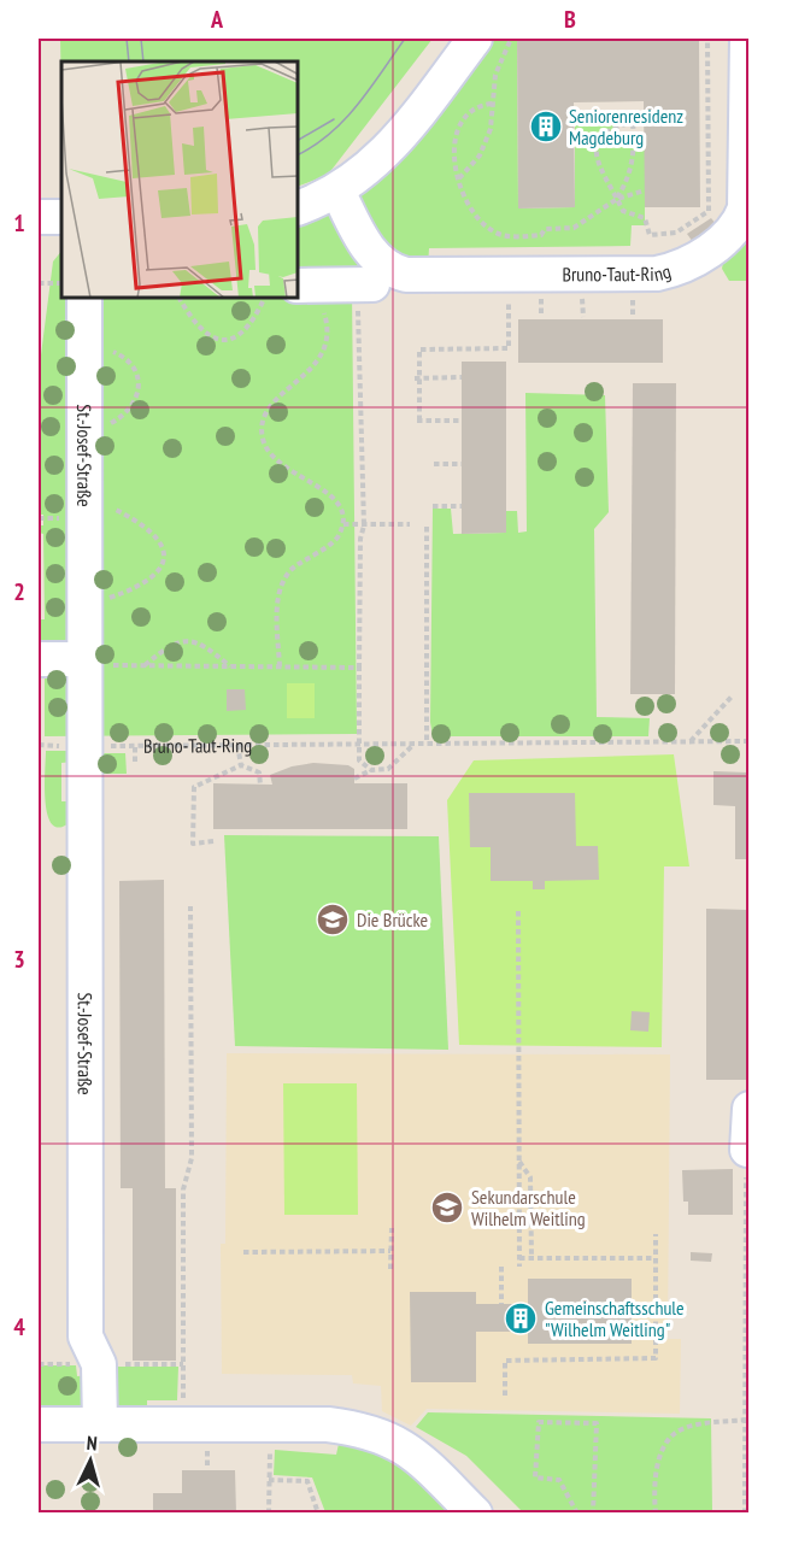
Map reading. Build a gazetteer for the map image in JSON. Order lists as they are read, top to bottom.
{
  "streets": {
    "street": ["Bruno-Taut-Ring", "St.-Josef-Straße"]
  },
  "crossings": [
    ["Bruno-Taut-Ring", "St.-Josef-Straße"]
  ],
  "places": {
    "building": ["Seniorenresidenz Magdeburg", "Gemeinschaftsschule \"Wilhelm Weitling\""],
    "school or university": ["Die Brücke", "Sekundarschule Wilhelm Weitling"]
  },
  "north": "top",
  "grid": {
    "columns": ["A", "B"],
    "rows": [
      "1",
      "2",
      "3",
      "4"
    ]
  }
}
